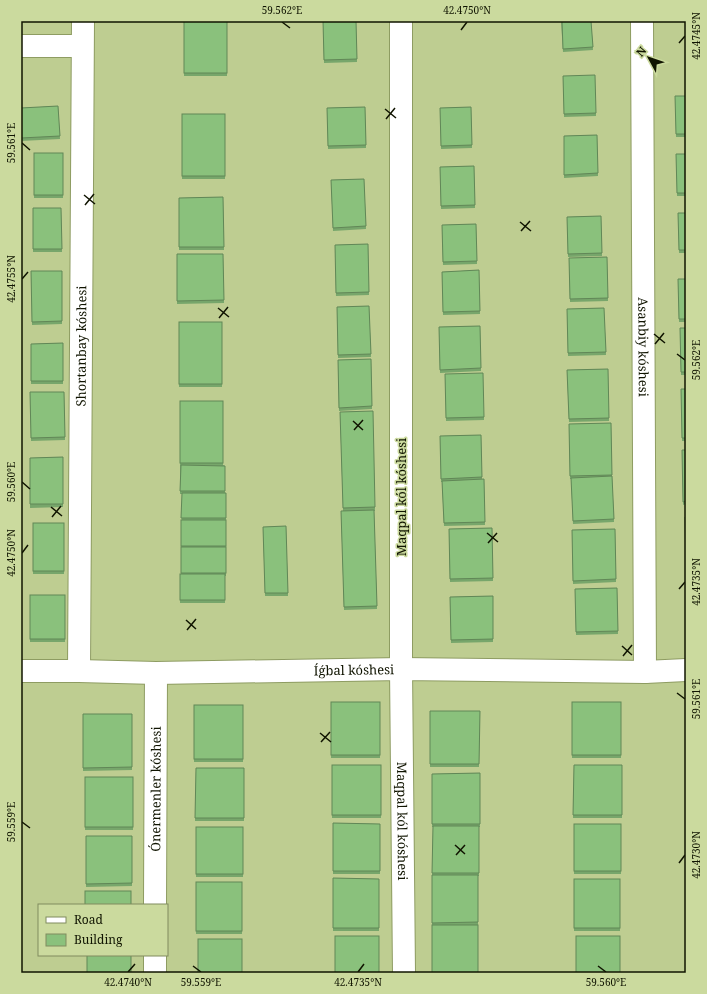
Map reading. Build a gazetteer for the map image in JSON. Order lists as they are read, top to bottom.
{
  "streets": {
    "street": [
      "Shortanbay kóshesi",
      "Asanbiy kóshesi",
      "Maqpal kól kóshesi",
      "Íǵbal kóshesi",
      "Ónermenler kóshesi"
    ]
  },
  "crossings": [
    ["Shortanbay kóshesi", "Íǵbal kóshesi"],
    ["Asanbiy kóshesi", "Íǵbal kóshesi"],
    ["Maqpal kól kóshesi", "Íǵbal kóshesi"],
    ["Íǵbal kóshesi", "Ónermenler kóshesi"]
  ],
  "legend": ["Road", "Building"],
  "north": "top left",
  "coordinates": [
    "59.562°E",
    "42.4750°N",
    "42.4745°N",
    "59.561°E",
    "42.4755°N",
    "59.560°E",
    "42.4735°N",
    "59.559°E",
    "42.4730°N",
    "42.4740°N"
  ]
}
